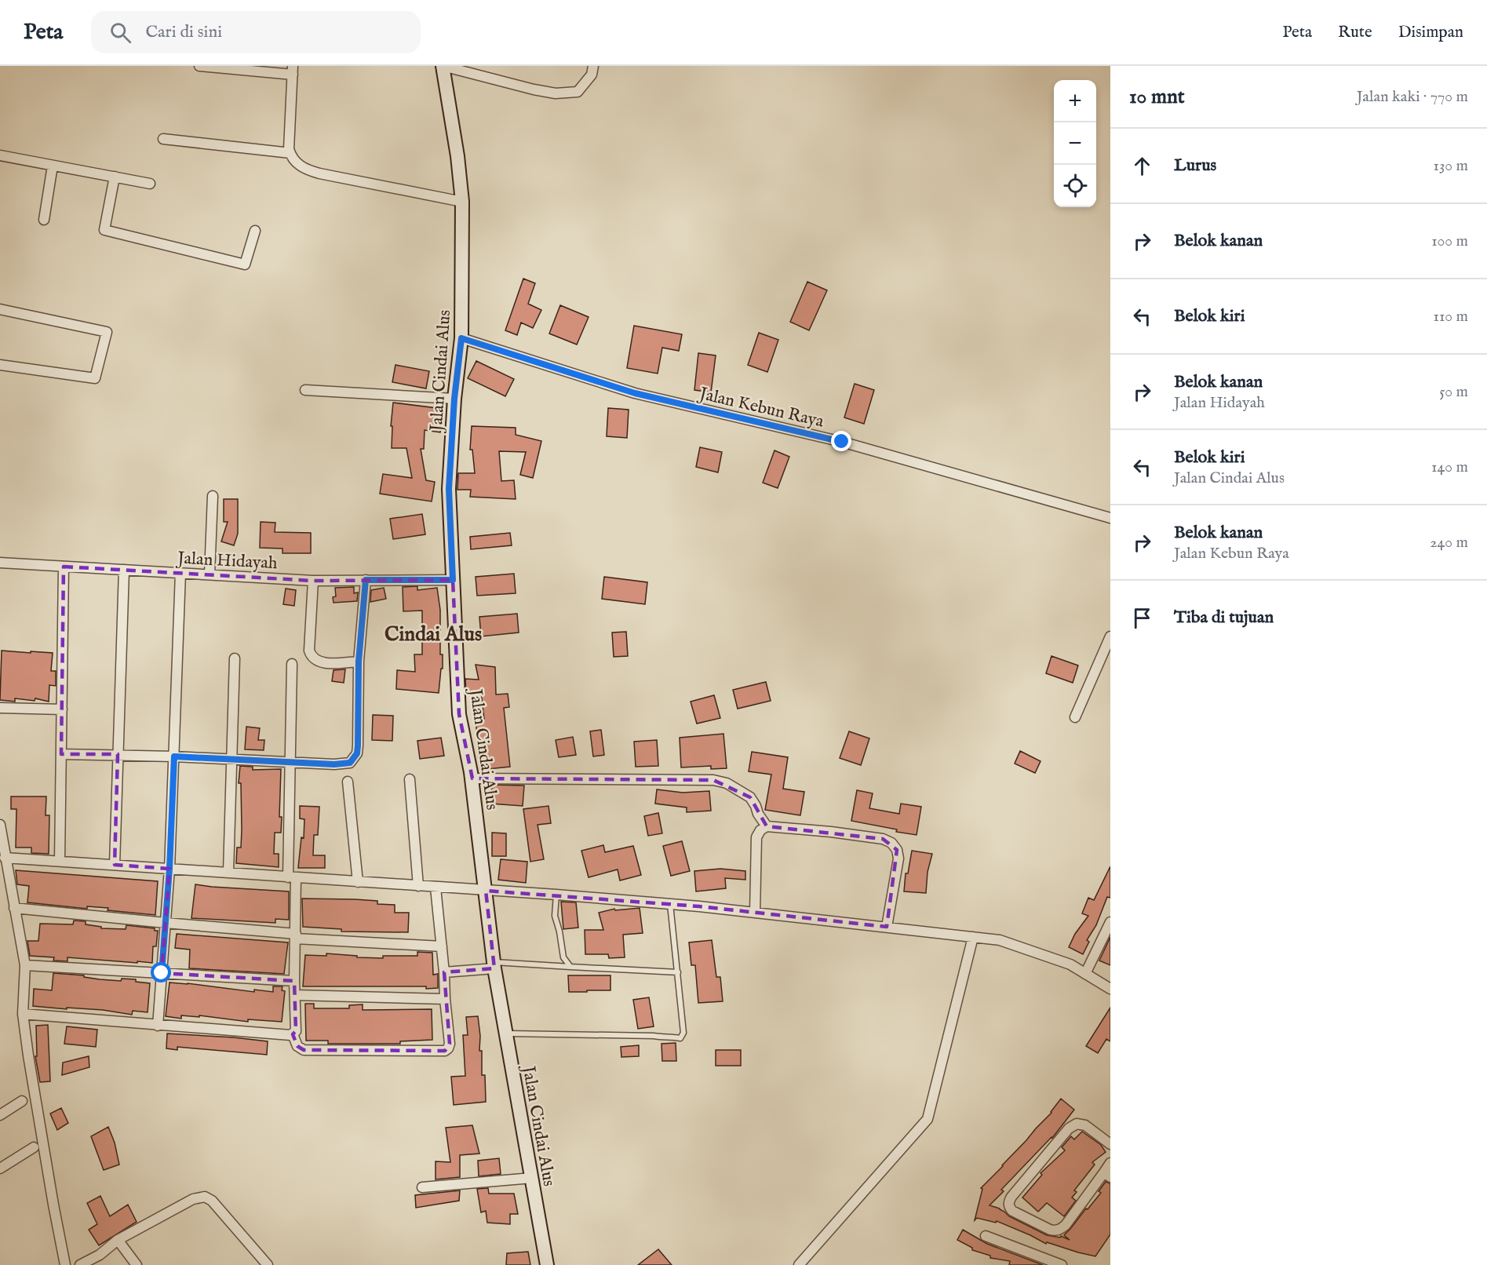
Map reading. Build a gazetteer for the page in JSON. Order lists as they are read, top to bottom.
{
  "streets": {
    "street": ["Jalan Cindai Alus", "Jalan Kebun Raya", "Jalan Hidayah"]
  },
  "crossings": [
    ["Jalan Cindai Alus", "Jalan Kebun Raya"],
    ["Jalan Cindai Alus", "Jalan Hidayah"]
  ],
  "districts": ["Cindai Alus"],
  "page": {
    "header": "Peta",
    "search": "Cari di sini",
    "nav": ["Peta", "Rute", "Disimpan"],
    "heading": ["10 mnt", "Jalan kaki · 770 m"],
    "map_buttons": ["+", "−"],
    "list": [
      ["Lurus", "130 m"],
      ["Belok kanan", "100 m"],
      ["Belok kiri", "110 m"],
      ["Belok kanan", "Jalan Hidayah", "50 m"],
      ["Belok kiri", "Jalan Cindai Alus", "140 m"],
      ["Belok kanan", "Jalan Kebun Raya", "240 m"],
      "Tiba di tujuan"
    ]
  }
}
